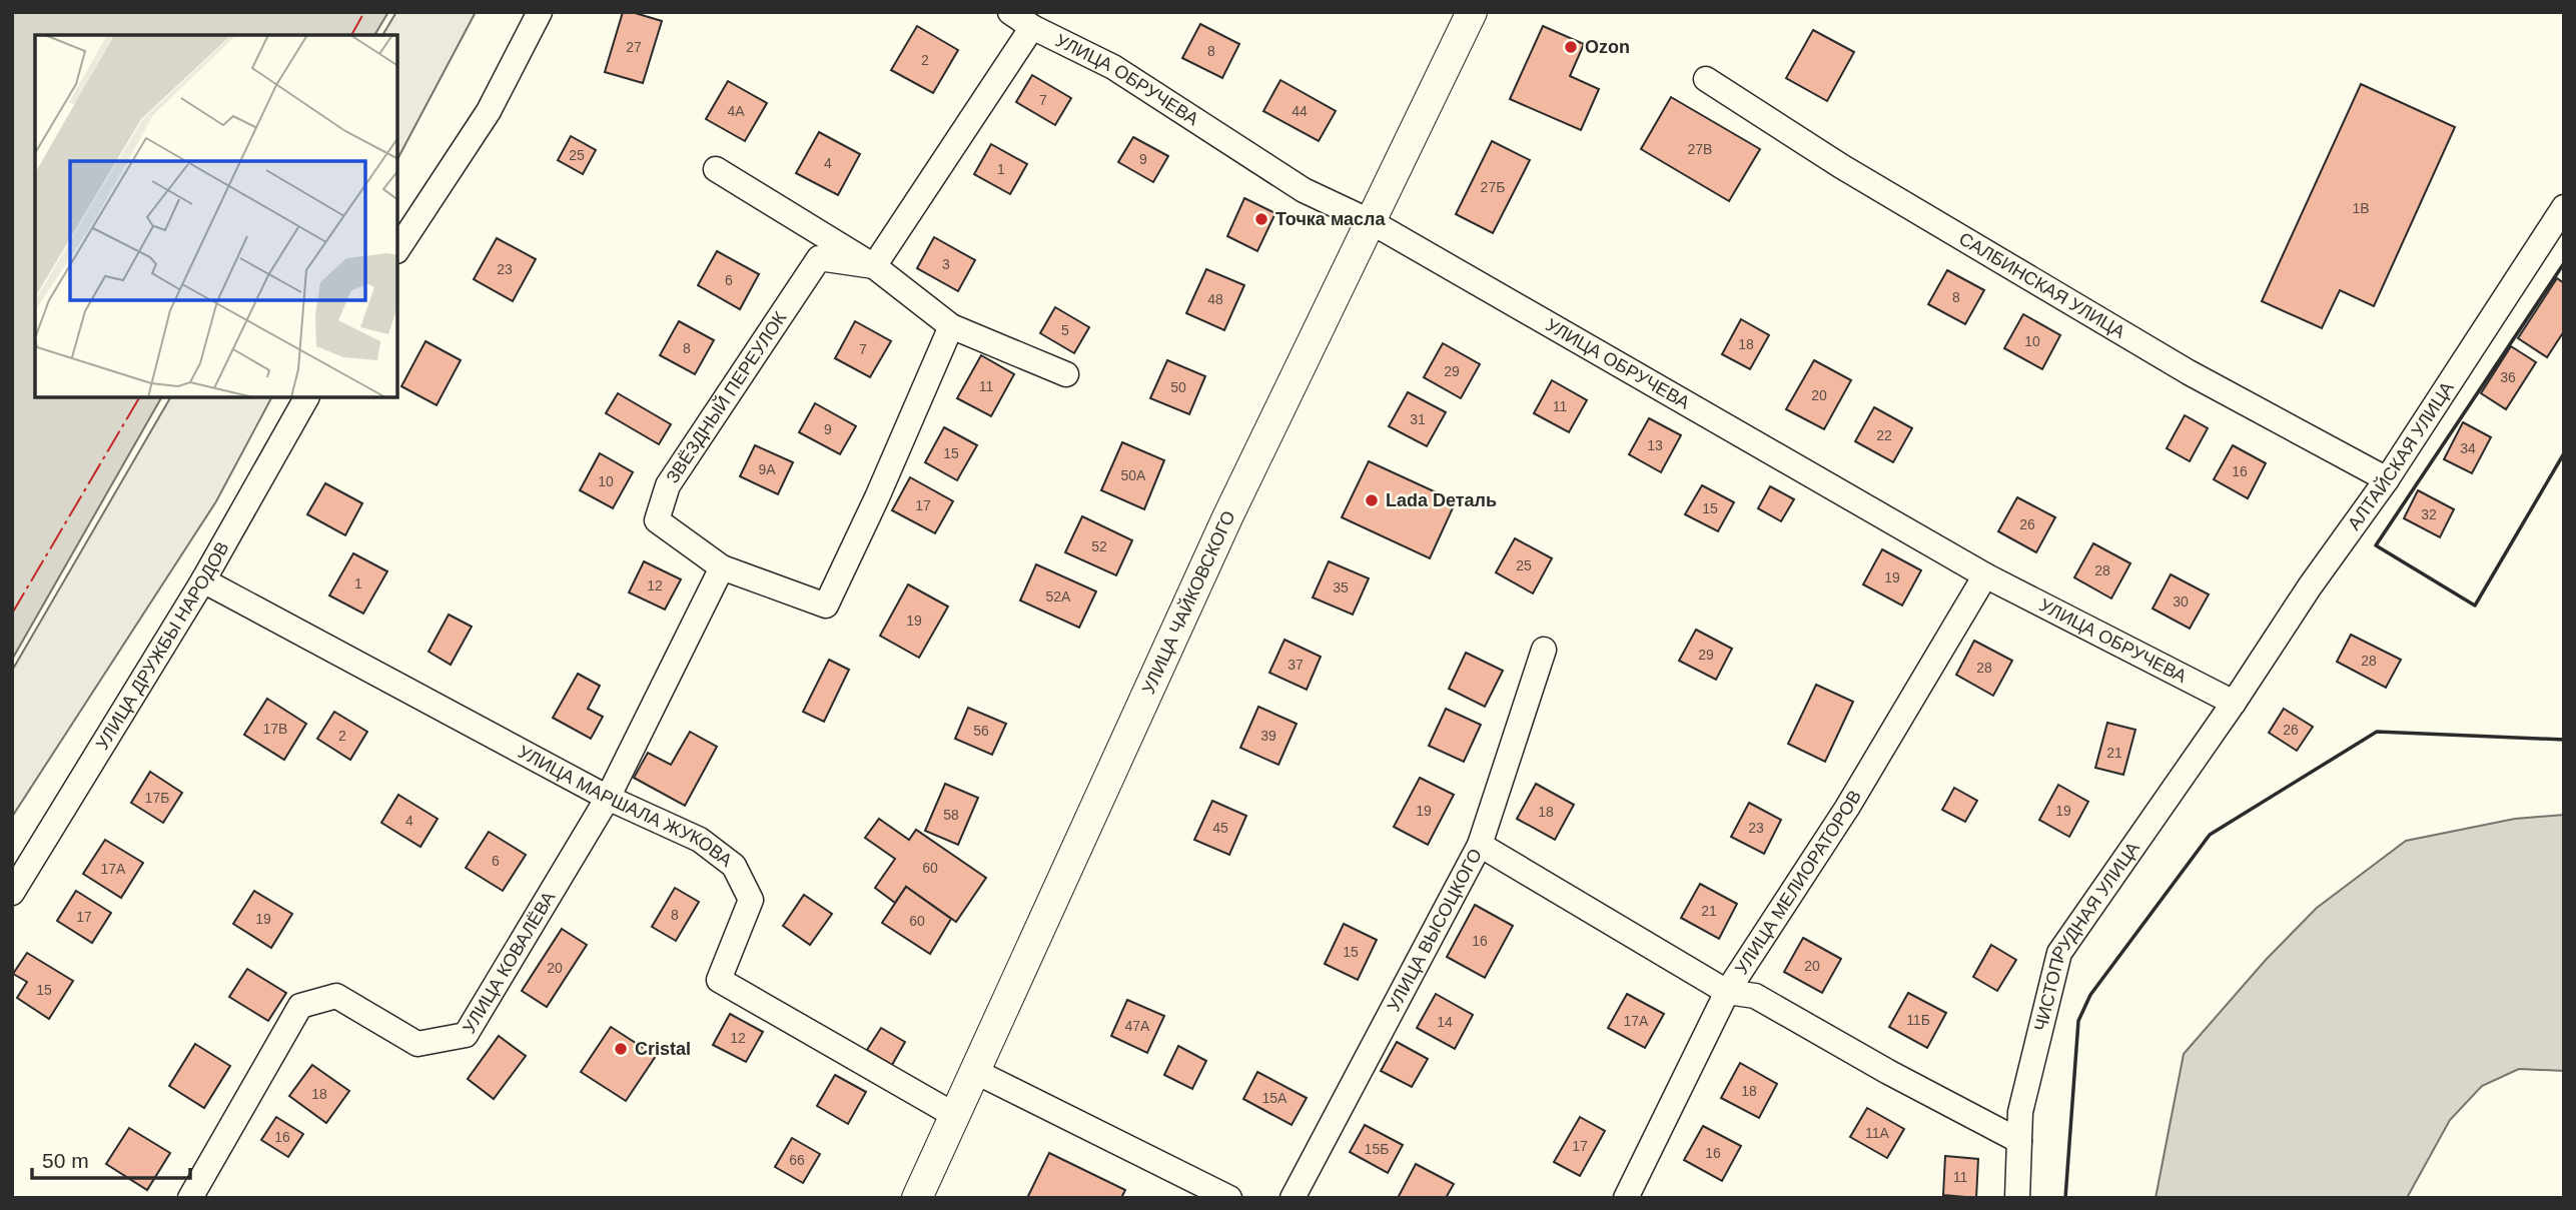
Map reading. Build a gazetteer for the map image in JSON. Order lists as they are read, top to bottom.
{
  "streets": {
    "main road": ["УЛИЦА ЧАЙКОВСКОГО"],
    "street": [
      "УЛИЦА ОБРУЧЕВА",
      "САЛБИНСКАЯ УЛИЦА",
      "ЗВЁЗДНЫЙ ПЕРЕУЛОК",
      "АЛТАЙСКАЯ УЛИЦА",
      "УЛИЦА ДРУЖБЫ НАРОДОВ",
      "УЛИЦА МАРШАЛА ЖУКОВА",
      "УЛИЦА МЕЛИОРАТОРОВ",
      "УЛИЦА ВЫСОЦКОГО",
      "ЧИСТОПРУДНАЯ УЛИЦА",
      "УЛИЦА КОВАЛЁВА"
    ]
  },
  "crossings": [
    ["УЛИЦА ОБРУЧЕВА", "АЛТАЙСКАЯ УЛИЦА"],
    ["УЛИЦА ОБРУЧЕВА", "УЛИЦА ЧАЙКОВСКОГО"],
    ["УЛИЦА ОБРУЧЕВА", "УЛИЦА МЕЛИОРАТОРОВ"],
    ["УЛИЦА ОБРУЧЕВА", "ЧИСТОПРУДНАЯ УЛИЦА"],
    ["САЛБИНСКАЯ УЛИЦА", "АЛТАЙСКАЯ УЛИЦА"],
    ["АЛТАЙСКАЯ УЛИЦА", "ЧИСТОПРУДНАЯ УЛИЦА"],
    ["УЛИЦА ЧАЙКОВСКОГО", "УЛИЦА МАРШАЛА ЖУКОВА"],
    ["УЛИЦА ДРУЖБЫ НАРОДОВ", "УЛИЦА МАРШАЛА ЖУКОВА"],
    ["УЛИЦА МАРШАЛА ЖУКОВА", "УЛИЦА КОВАЛЁВА"]
  ],
  "places": [
    "Ozon",
    "Точка масла",
    "Lada Dеталь",
    "Cristal"
  ],
  "house_numbers": [
    "27",
    "8",
    "2",
    "7",
    "4А",
    "44",
    "27В",
    "25",
    "9",
    "4",
    "1",
    "27Б",
    "1В",
    "3",
    "23",
    "6",
    "8",
    "48",
    "5",
    "10",
    "18",
    "8",
    "7",
    "29",
    "36",
    "11",
    "50",
    "20",
    "11",
    "31",
    "9",
    "22",
    "13",
    "34",
    "15",
    "9А",
    "16",
    "50А",
    "10",
    "17",
    "15",
    "32",
    "26",
    "52",
    "25",
    "28",
    "19",
    "1",
    "12",
    "35",
    "52А",
    "30",
    "19",
    "29",
    "28",
    "37",
    "28",
    "17В",
    "26",
    "56",
    "2",
    "39",
    "21",
    "17Б",
    "19",
    "19",
    "18",
    "58",
    "4",
    "45",
    "23",
    "6",
    "60",
    "17А",
    "21",
    "8",
    "17",
    "19",
    "60",
    "16",
    "15",
    "20",
    "20",
    "15",
    "11Б",
    "17А",
    "14",
    "47А",
    "12",
    "18",
    "18",
    "15А",
    "11А",
    "16",
    "17",
    "15Б",
    "16",
    "66",
    "11"
  ],
  "scale_bar": "50 m"
}
